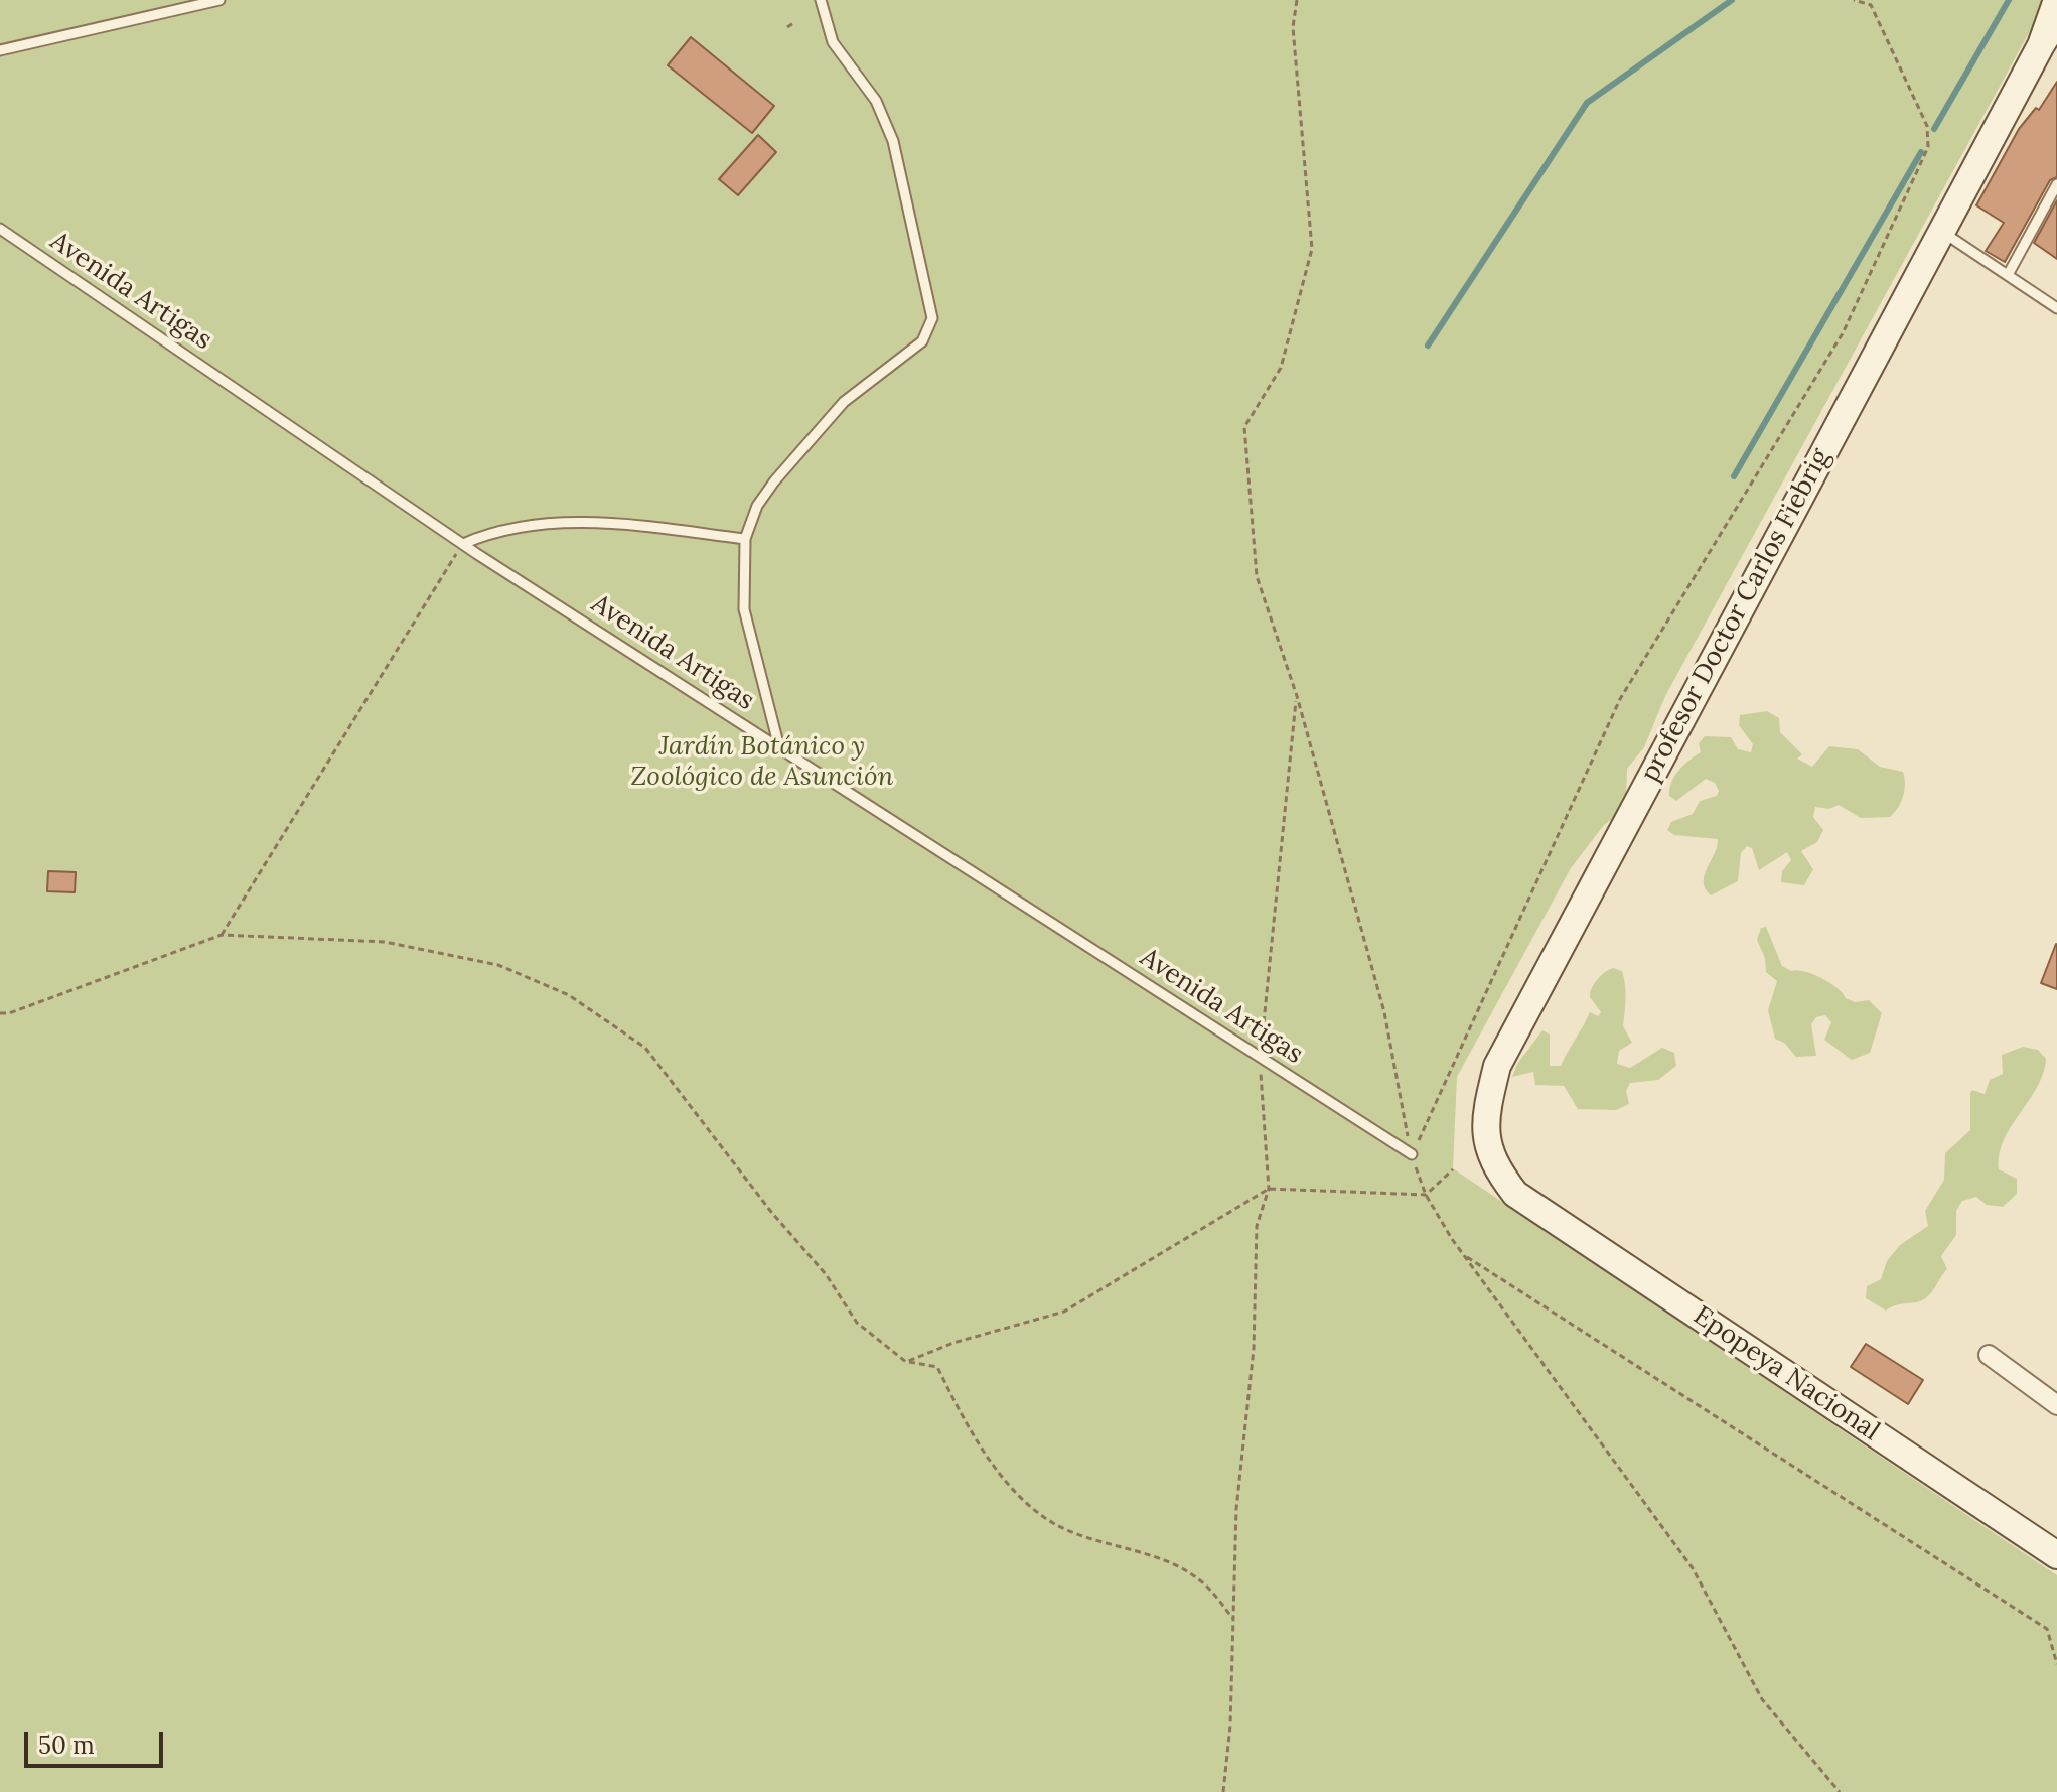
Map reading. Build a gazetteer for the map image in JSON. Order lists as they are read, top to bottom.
{
  "streets": {
    "street": ["profesor Doctor Carlos Fiebrig", "Epopeya Nacional"],
    "lane": ["Avenida Artigas"]
  },
  "crossings": [
    ["profesor Doctor Carlos Fiebrig", "Epopeya Nacional"]
  ],
  "parks": ["Jardín Botánico y Zoológico de Asunción"],
  "scale_bar": "50 m"
}
